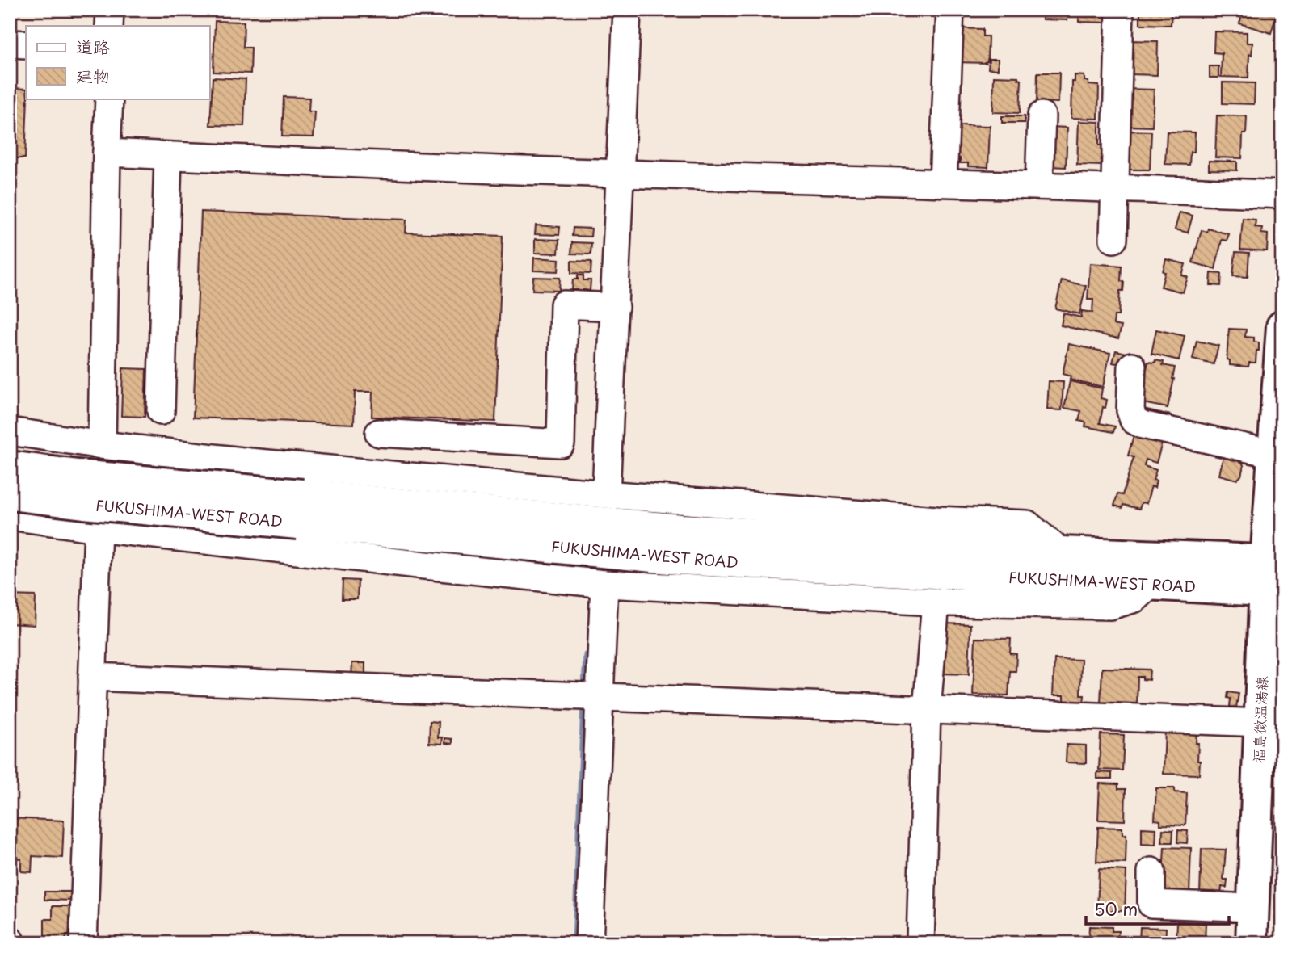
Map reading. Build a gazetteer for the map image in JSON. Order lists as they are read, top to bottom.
{
  "streets": {
    "main road": ["FUKUSHIMA-WEST ROAD", "福島微温湯線"]
  },
  "crossings": [
    ["FUKUSHIMA-WEST ROAD", "福島微温湯線"]
  ],
  "legend": ["道路", "建物"],
  "scale_bar": "50 m"
}
